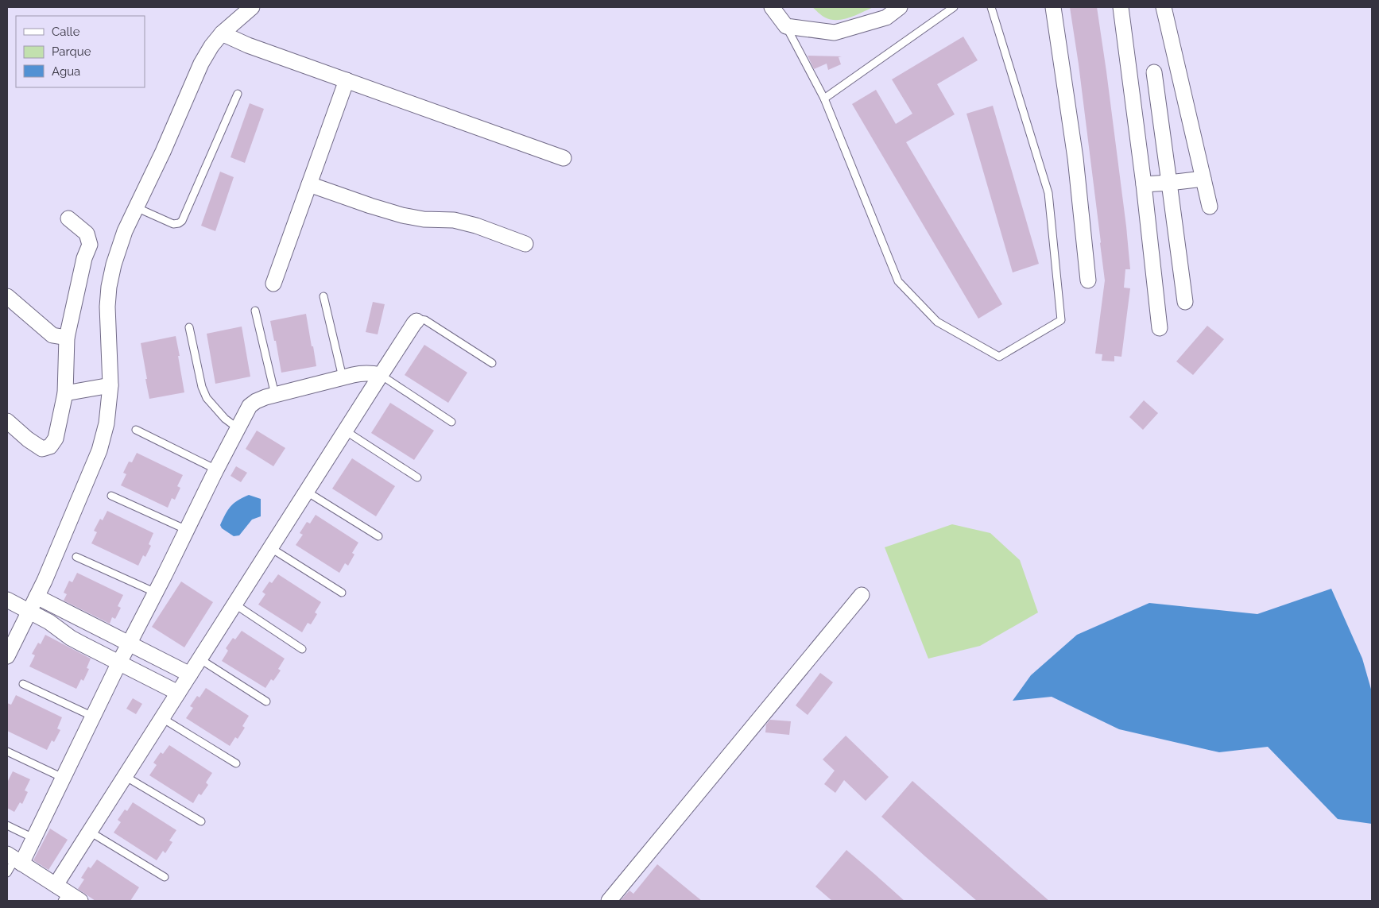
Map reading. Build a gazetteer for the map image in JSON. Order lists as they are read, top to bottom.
{
  "legend": ["Calle", "Parque", "Agua"]
}
